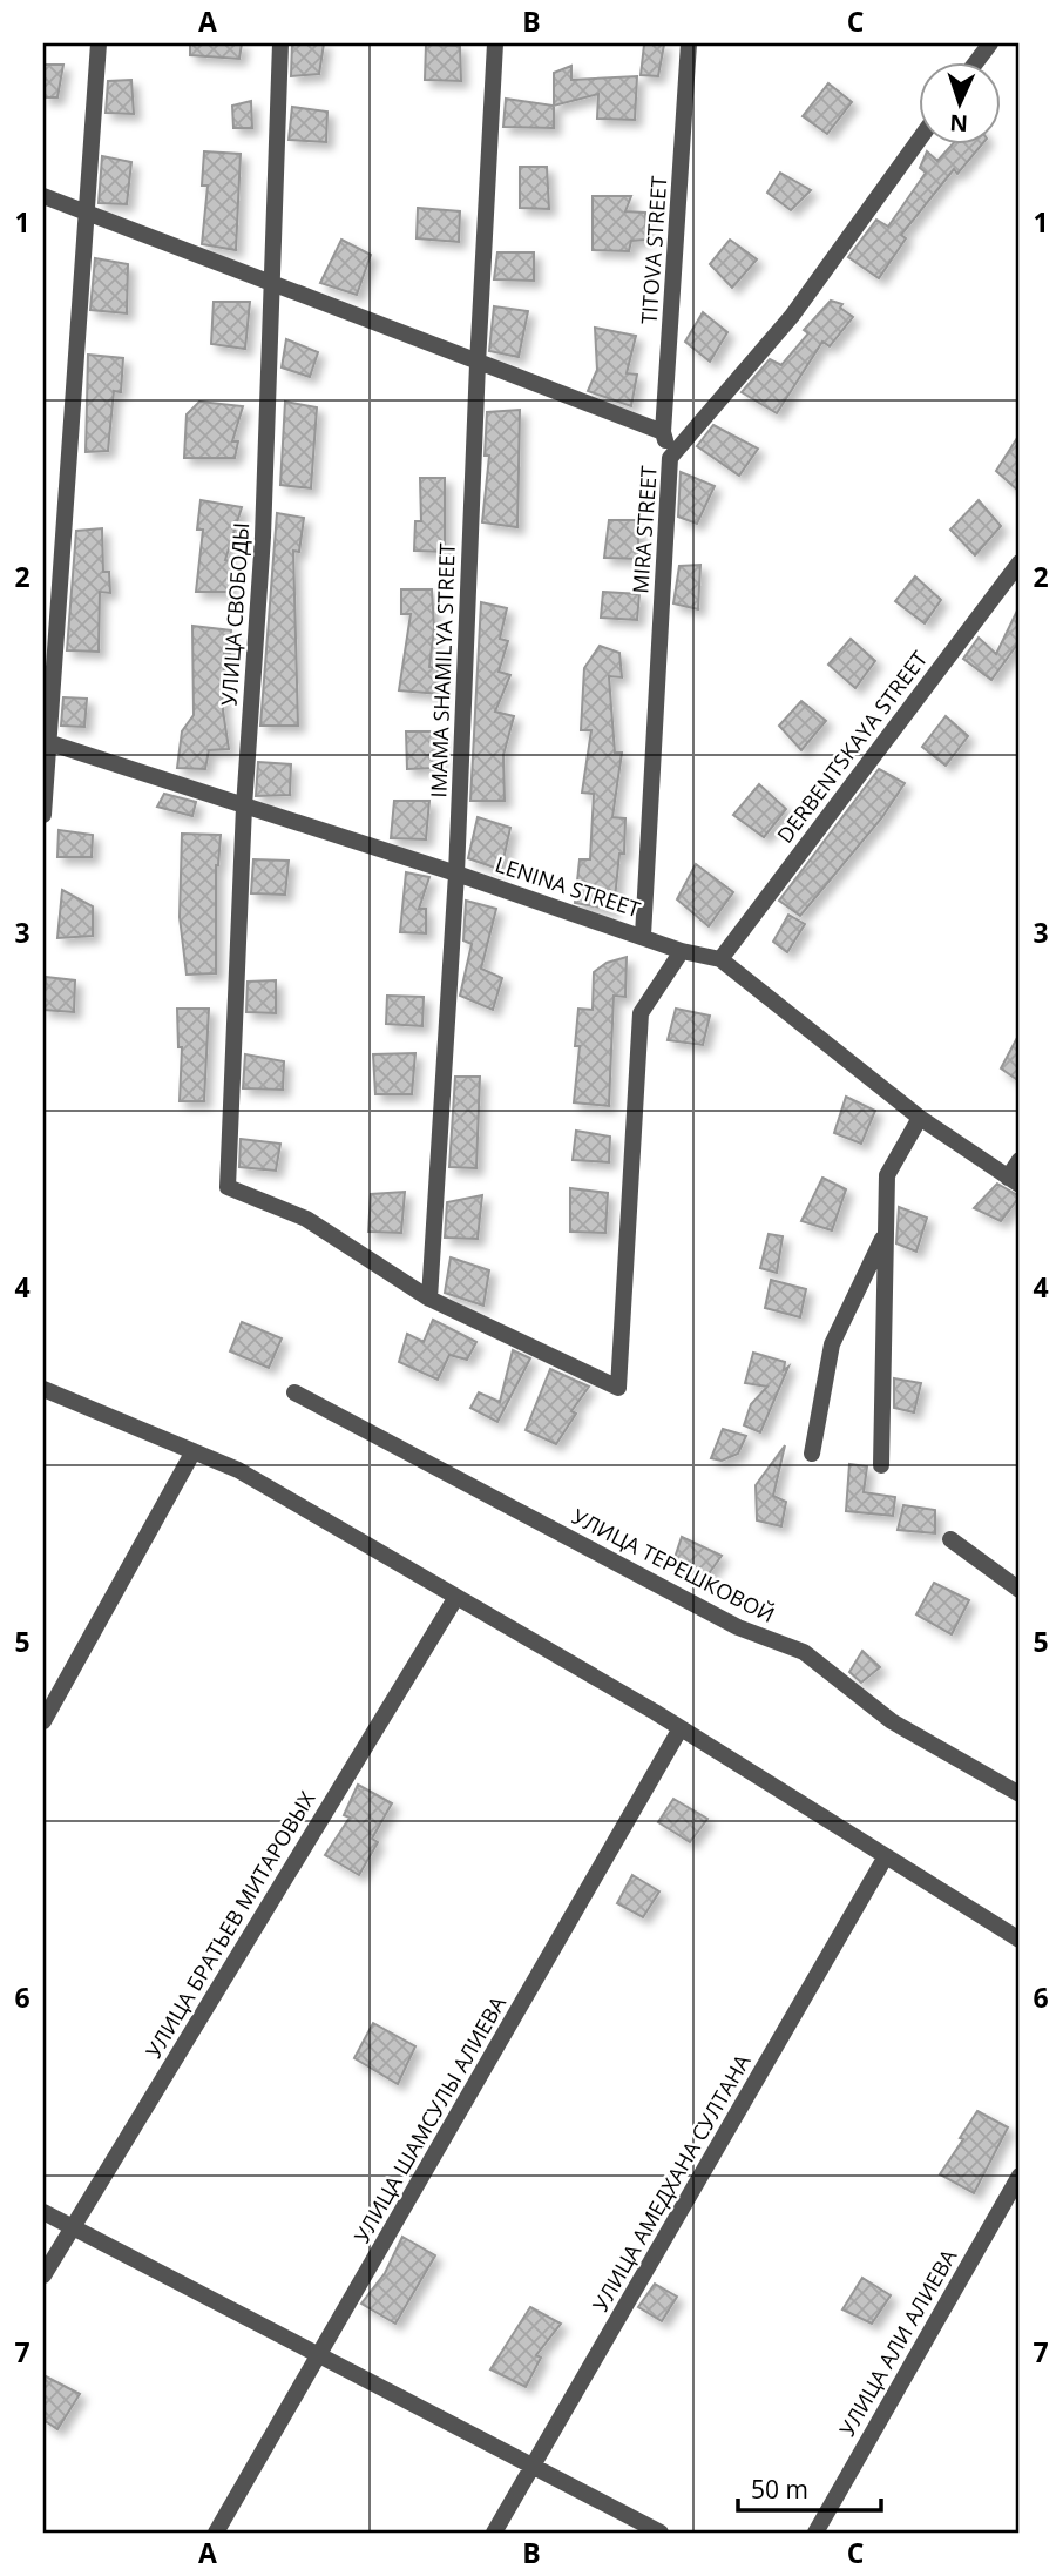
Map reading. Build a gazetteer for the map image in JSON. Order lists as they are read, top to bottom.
{
  "streets": {
    "street": [
      "TITOVA STREET",
      "MIRA STREET",
      "УЛИЦА СВОБОДЫ",
      "IMAMA SHAMILYA STREET",
      "DERBENTSKAYA STREET",
      "LENINA STREET",
      "УЛИЦА ТЕРЕШКОВОЙ",
      "УЛИЦА БРАТЬЕВ МИТАРОВЫХ",
      "УЛИЦА ШАМСУЛЫ АЛИЕВА",
      "УЛИЦА АМЕДХАНА СУЛТАНА",
      "УЛИЦА АЛИ АЛИЕВА"
    ]
  },
  "crossings": [
    ["TITOVA STREET", "MIRA STREET"],
    ["MIRA STREET", "LENINA STREET"],
    ["УЛИЦА СВОБОДЫ", "IMAMA SHAMILYA STREET"],
    ["УЛИЦА СВОБОДЫ", "LENINA STREET"],
    ["IMAMA SHAMILYA STREET", "LENINA STREET"],
    ["DERBENTSKAYA STREET", "LENINA STREET"]
  ],
  "scale_bar": "50 m",
  "north": "bottom",
  "grid": {
    "columns": ["A", "B", "C"],
    "rows": [
      "1",
      "2",
      "3",
      "4",
      "5",
      "6",
      "7"
    ]
  }
}
